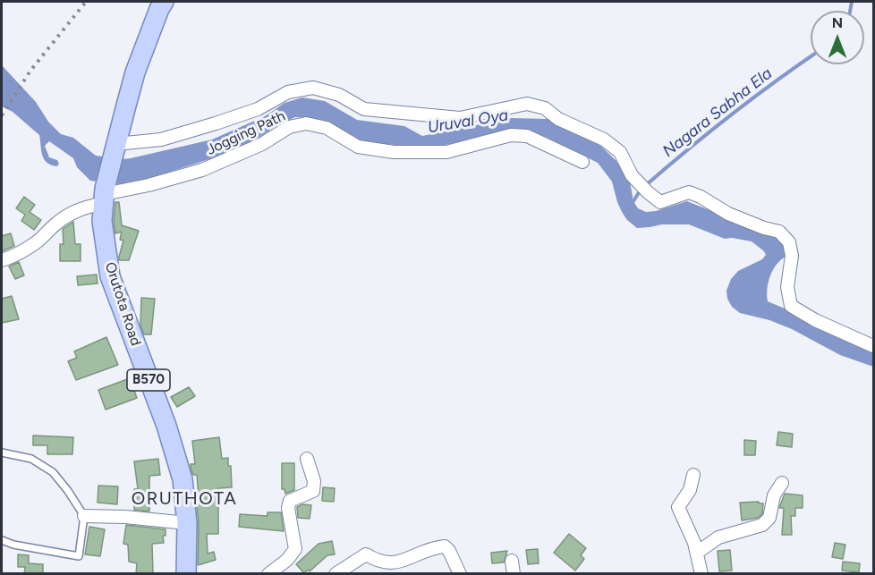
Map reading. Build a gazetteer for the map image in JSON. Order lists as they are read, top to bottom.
{
  "streets": {
    "main road": ["Orutota Road", "B570"],
    "street": ["Jogging Path"]
  },
  "crossings": [
    ["Jogging Path", "Orutota Road"],
    ["Jogging Path", "B570"],
    ["Orutota Road", "B570"]
  ],
  "districts": ["ORUTHOTA"],
  "water": ["Nagara Sabha Ela", "Uruval Oya"],
  "north": "top"
}
